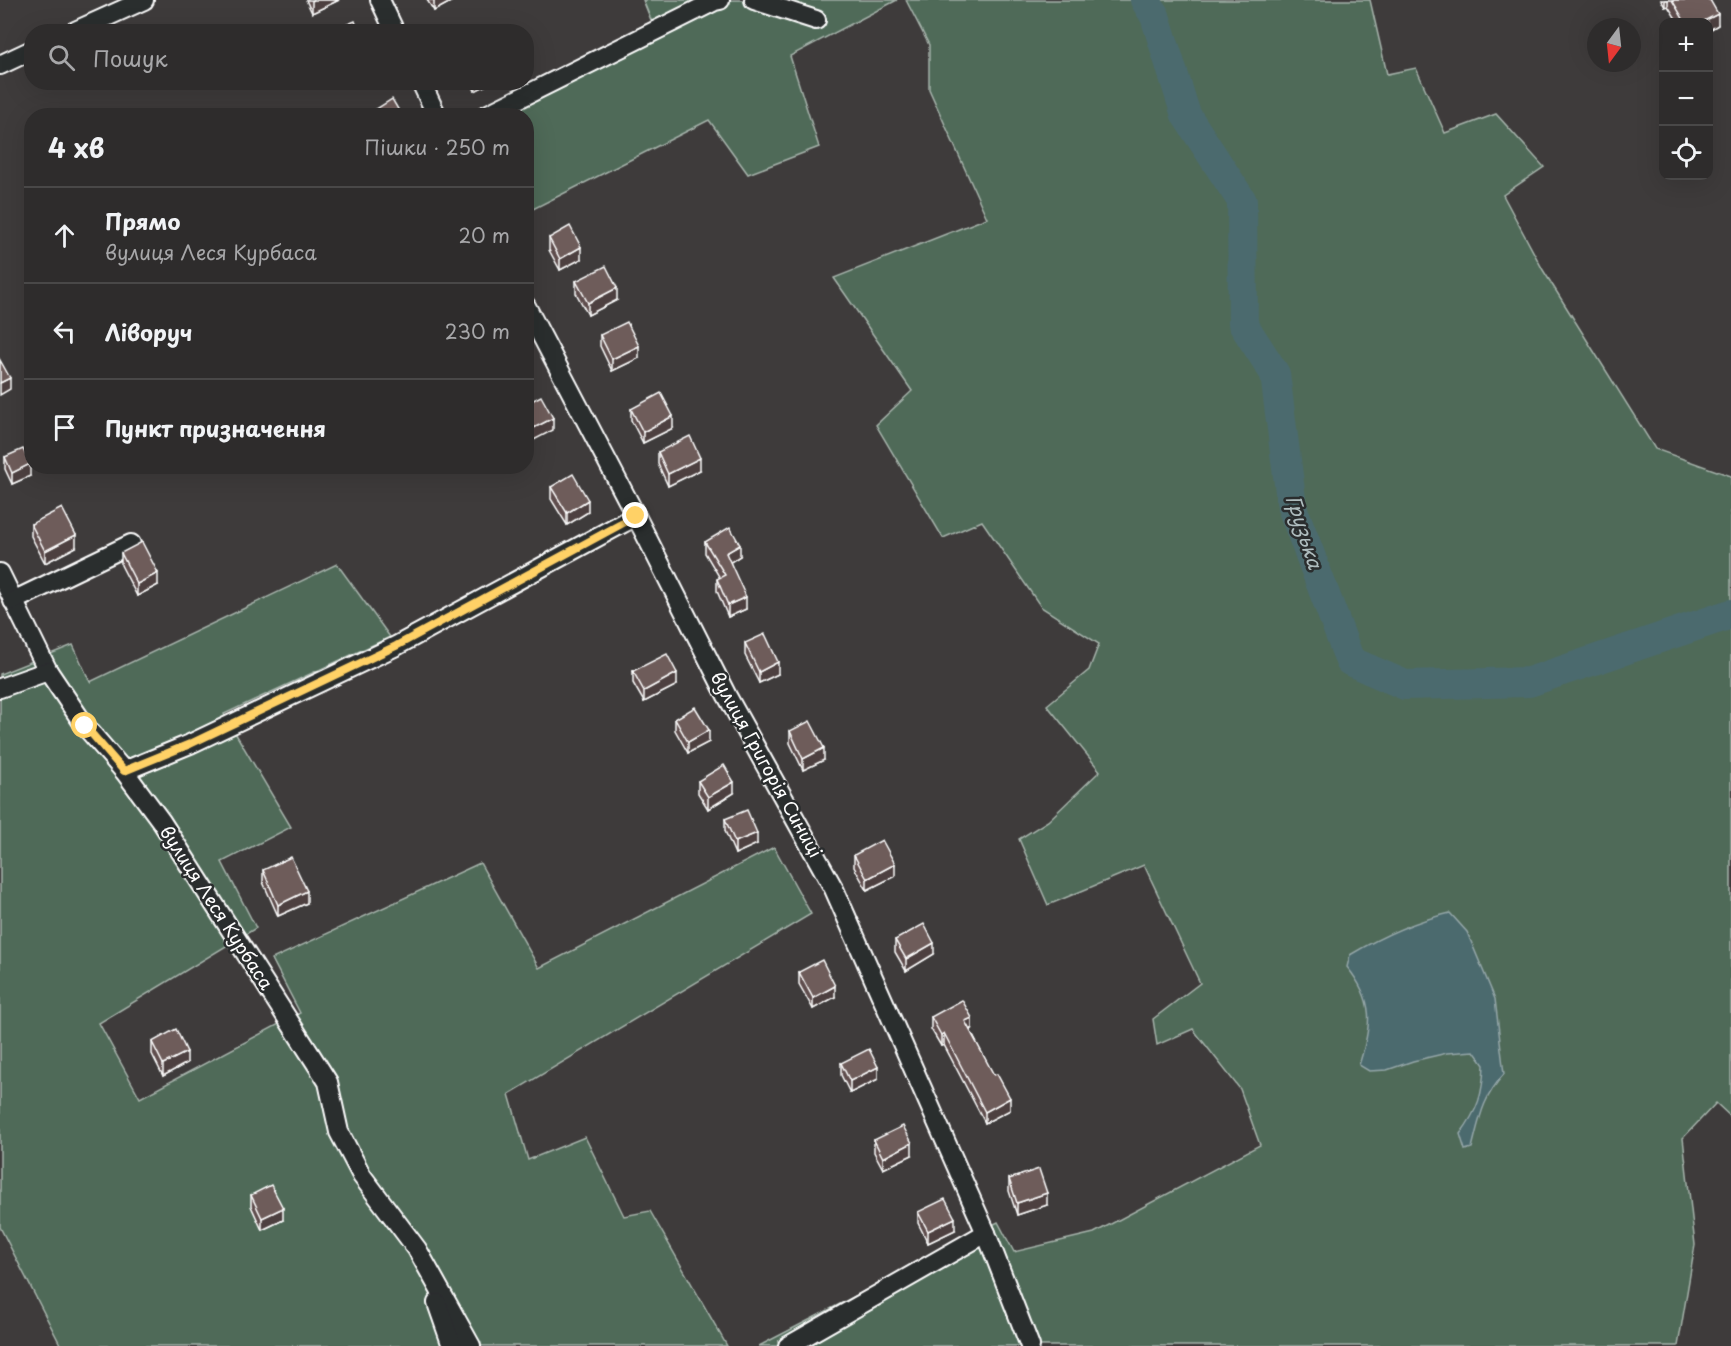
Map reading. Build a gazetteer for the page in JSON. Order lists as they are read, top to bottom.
{
  "streets": {
    "street": ["вулиця Григорія Синиці", "вулиця Леся Курбаса"]
  },
  "water": ["Грузька"],
  "north": "bottom",
  "page": {
    "map_buttons": ["+", "−"],
    "search": "Пошук",
    "heading": ["4 хв", "Пішки · 250 m"],
    "list": [
      ["Прямо", "вулиця Леся Курбаса", "20 m"],
      ["Ліворуч", "230 m"],
      "Пункт призначення"
    ]
  }
}
